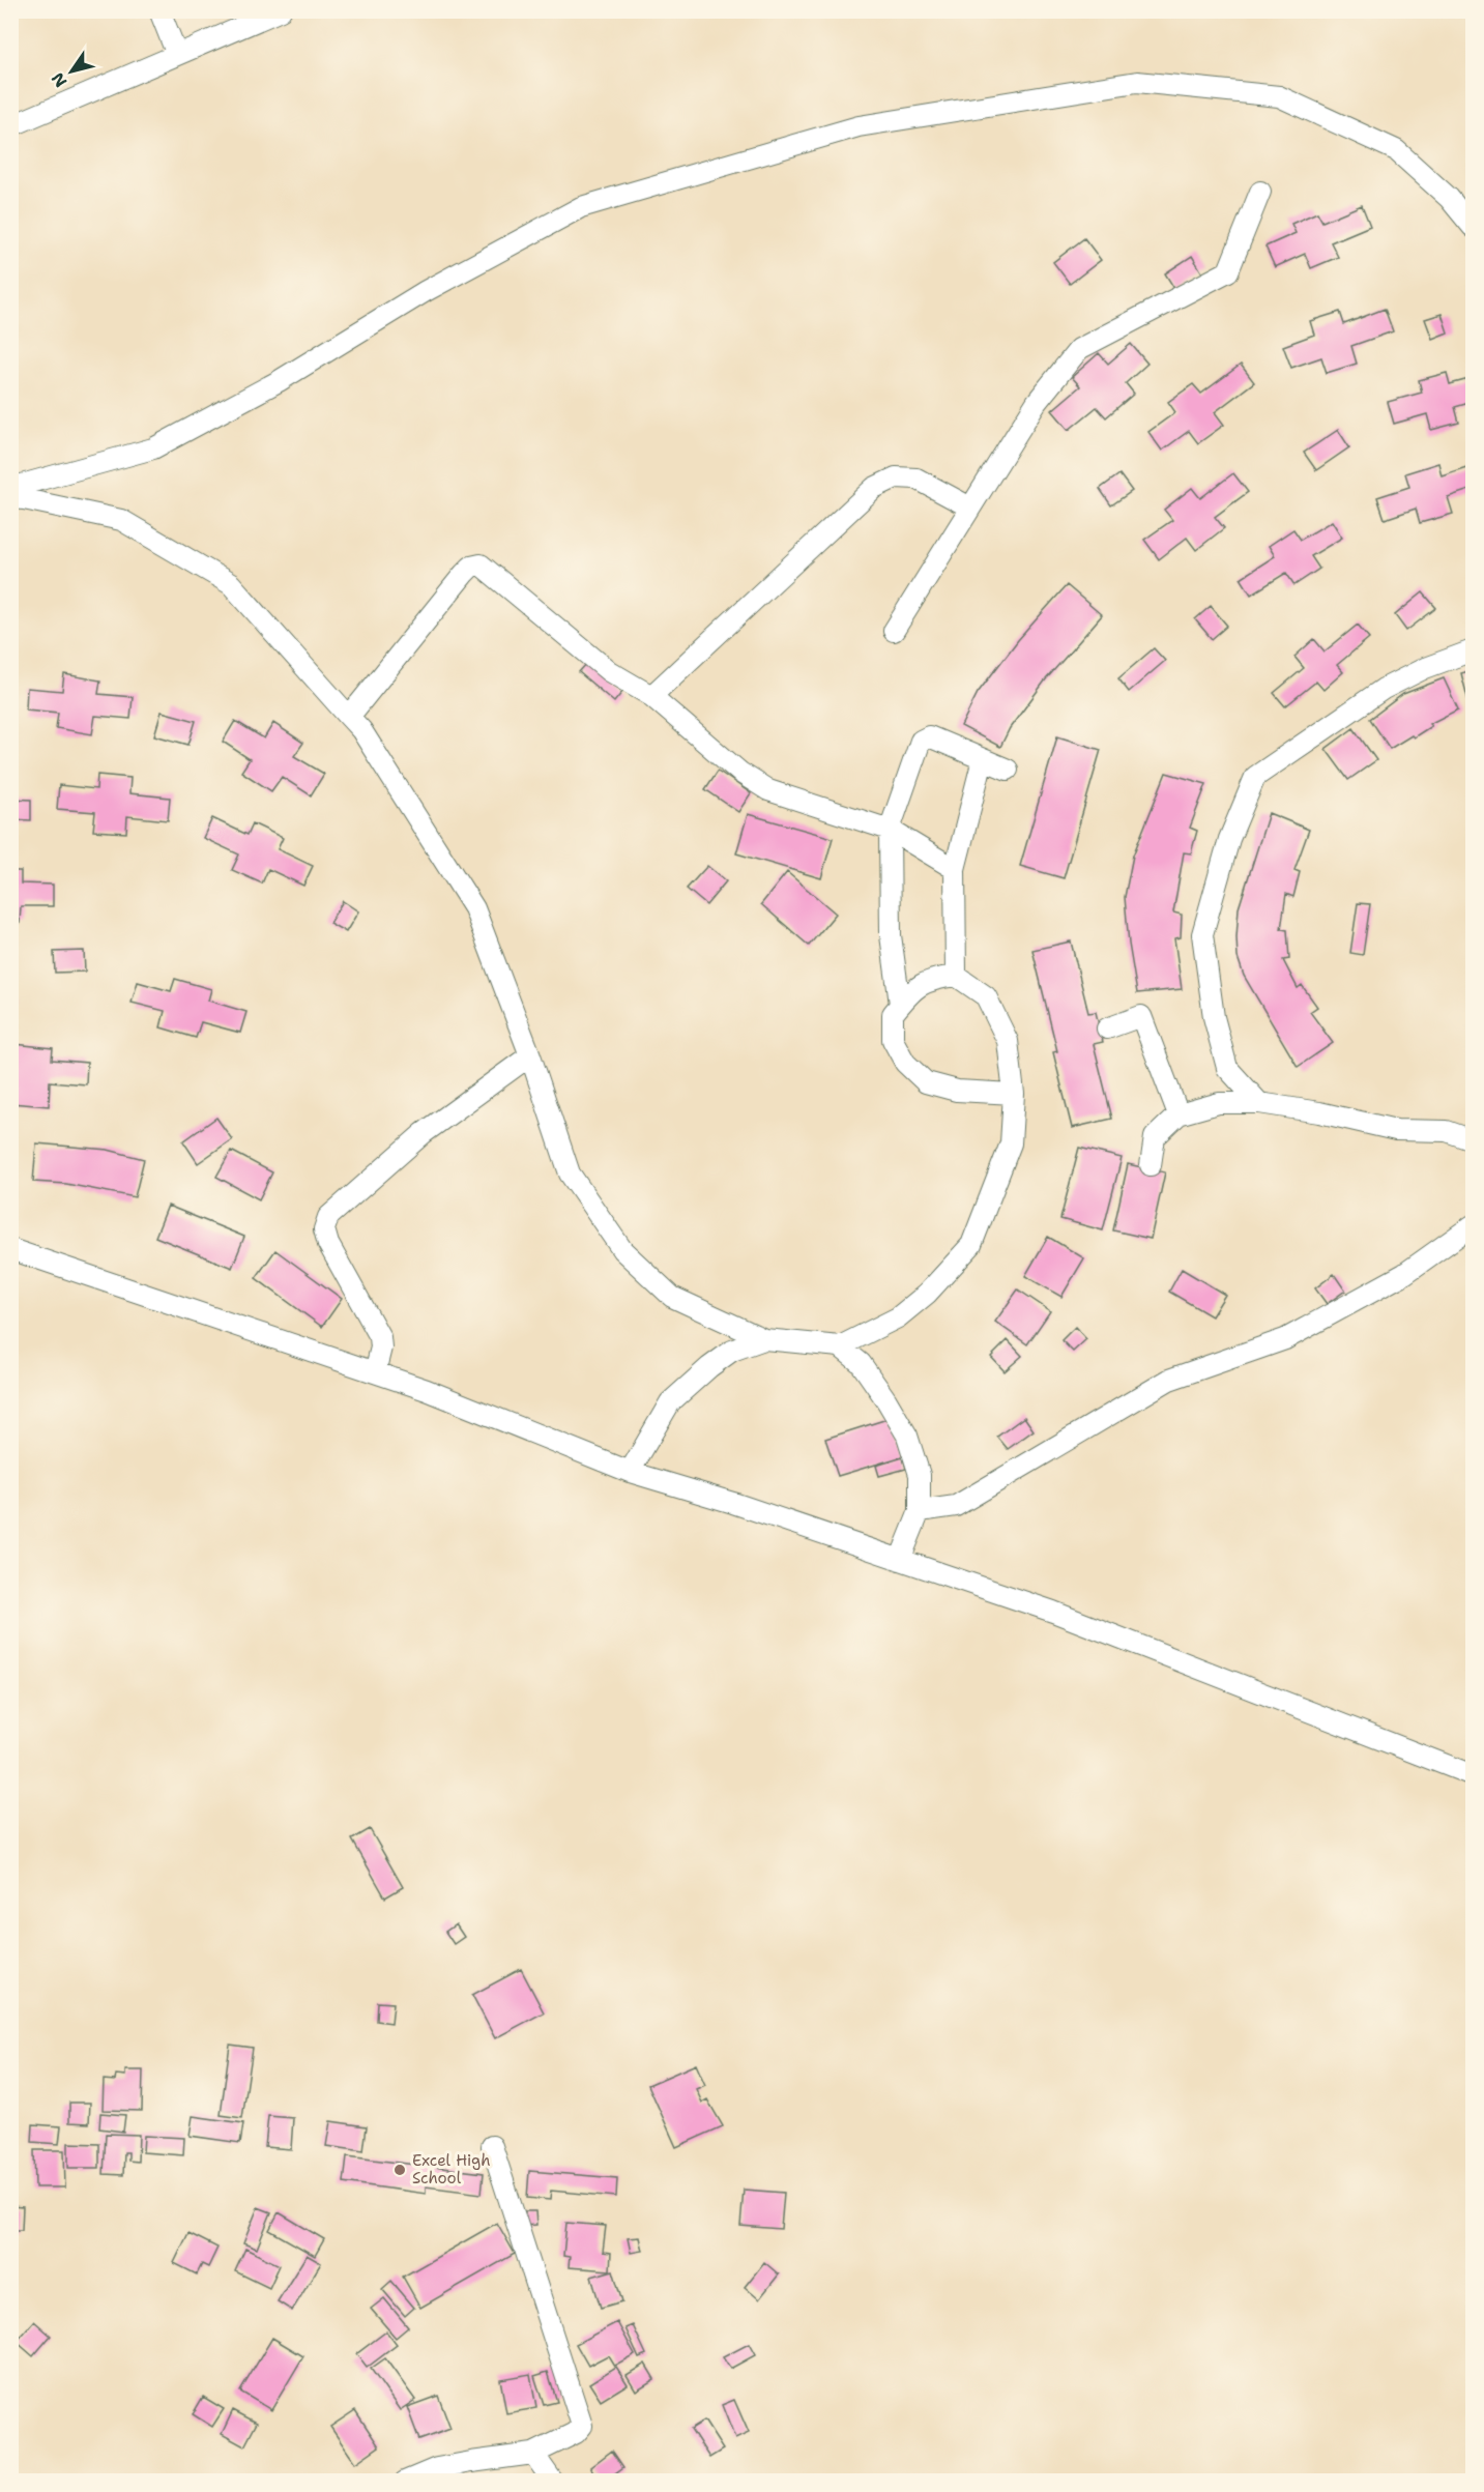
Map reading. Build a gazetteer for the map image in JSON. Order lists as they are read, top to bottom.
{
  "places": ["Excel High School"],
  "north": "bottom left"
}
